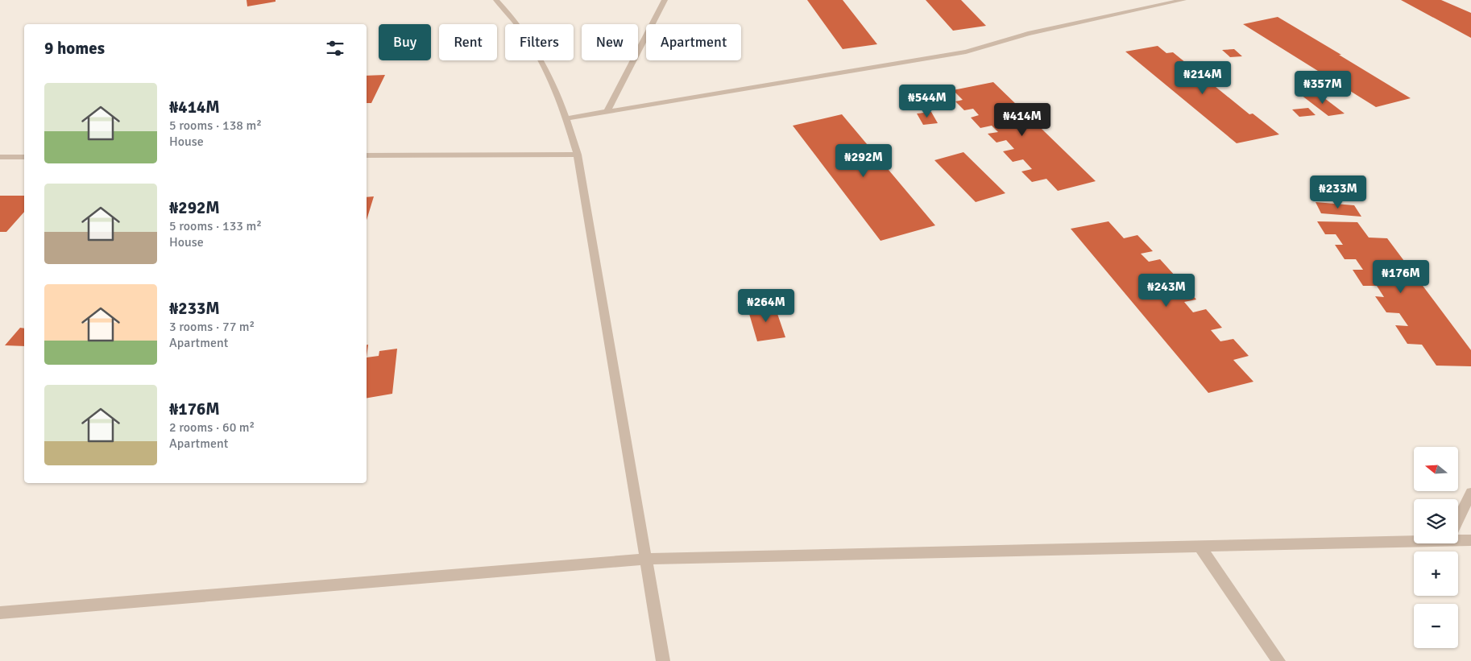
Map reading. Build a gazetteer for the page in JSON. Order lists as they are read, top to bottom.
{
  "north": "left",
  "page": {
    "chip": [
      "Buy",
      "Rent",
      "Filters",
      "New",
      "Apartment"
    ],
    "heading": "9 homes",
    "price": [
      "₦214M",
      "₦357M",
      "₦544M",
      "₦414M",
      "₦292M",
      "₦233M",
      "₦176M",
      "₦243M",
      "₦264M"
    ],
    "list": [
      {
        "name": "₦414M",
        "note": "5 rooms · 138 m² · House"
      },
      {
        "name": "₦292M",
        "note": "5 rooms · 133 m² · House"
      },
      {
        "name": "₦233M",
        "note": "3 rooms · 77 m² · Apartment"
      },
      {
        "name": "₦176M",
        "note": "2 rooms · 60 m² · Apartment"
      }
    ],
    "map_buttons": ["+", "−"]
  }
}
